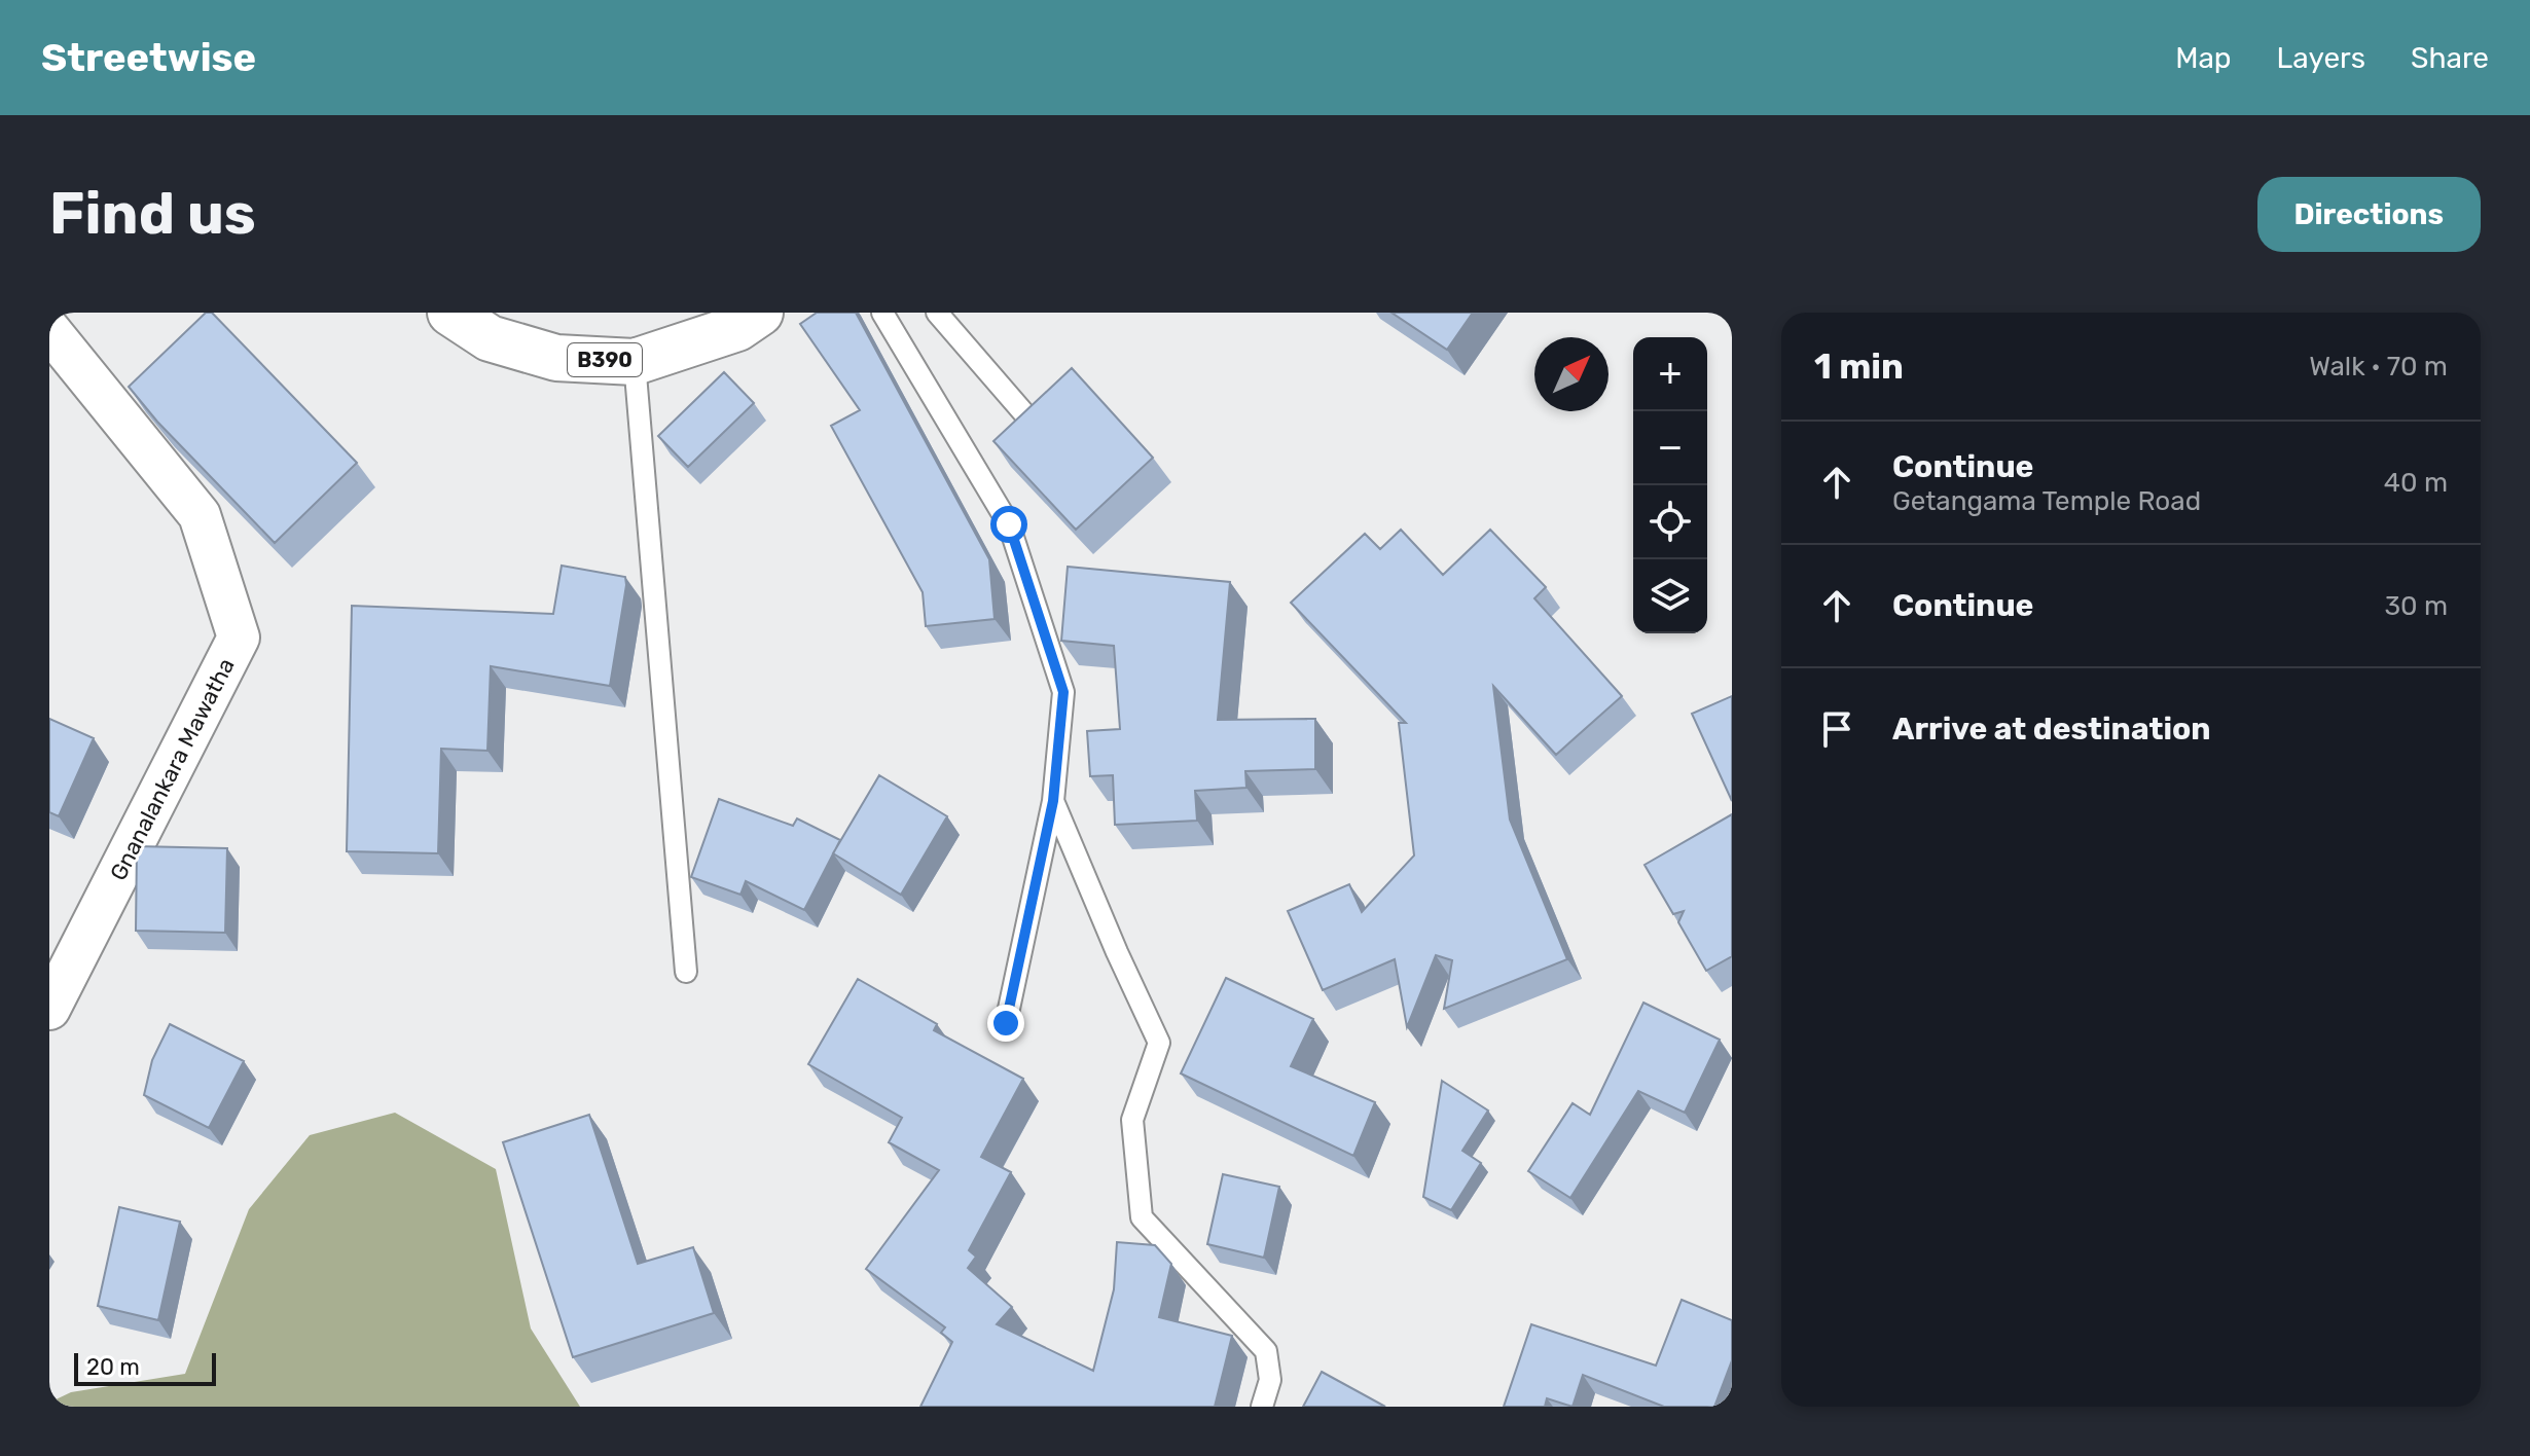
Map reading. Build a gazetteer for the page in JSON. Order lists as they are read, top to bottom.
{
  "streets": {
    "main road": ["B390"],
    "street": ["Gnanalankara Mawatha"]
  },
  "scale_bar": "20 m",
  "north": "top right",
  "page": {
    "header": "Streetwise",
    "nav": ["Map", "Layers", "Share"],
    "buttons": "Directions",
    "title": "Find us",
    "heading": ["1 min", "Walk · 70 m"],
    "map_buttons": ["+", "−"],
    "list": [
      ["Continue", "Getangama Temple Road", "40 m"],
      ["Continue", "30 m"],
      "Arrive at destination"
    ],
    "scale": "20 m"
  }
}
